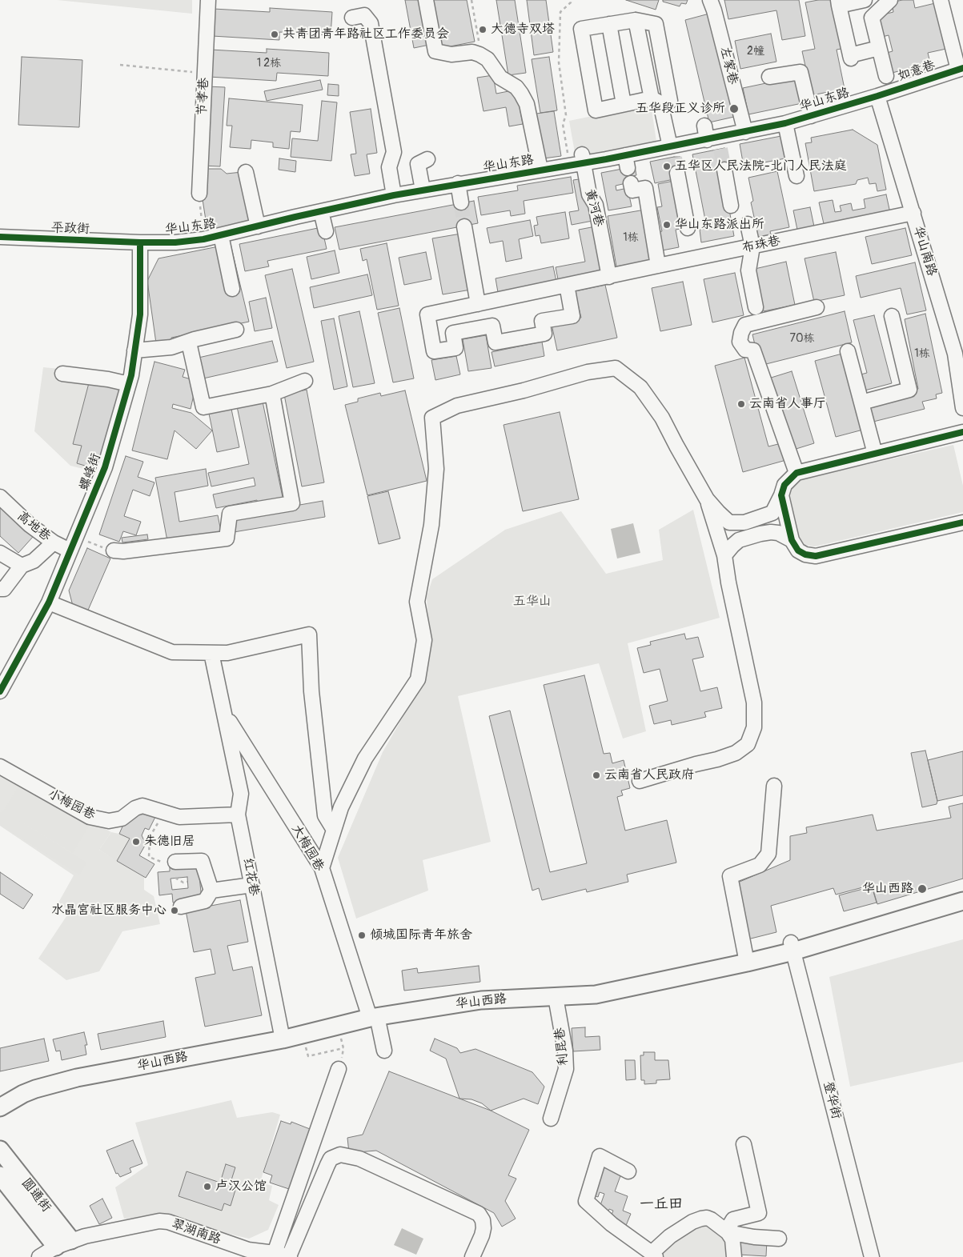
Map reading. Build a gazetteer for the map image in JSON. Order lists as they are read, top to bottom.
{
  "streets": {
    "main road": ["华山西路", "圆通街"],
    "street": [
      "左家巷",
      "如意巷",
      "节孝巷",
      "华山东路",
      "黄河巷",
      "平政街",
      "布珠巷",
      "华山南路",
      "螺峰街",
      "高地巷",
      "小梅园巷",
      "大梅园巷",
      "红花巷",
      "利昆巷",
      "登华街",
      "翠湖南路"
    ]
  },
  "crossings": [
    ["左家巷", "华山东路"],
    ["如意巷", "华山东路"],
    ["如意巷", "华山南路"],
    ["华山东路", "黄河巷"],
    ["华山东路", "平政街"],
    ["华山东路", "华山南路"],
    ["华山东路", "螺峰街"],
    ["黄河巷", "布珠巷"],
    ["平政街", "螺峰街"],
    ["布珠巷", "华山南路"],
    ["螺峰街", "高地巷"],
    ["小梅园巷", "红花巷"],
    ["大梅园巷", "红花巷"],
    ["大梅园巷", "华山西路"],
    ["红花巷", "华山西路"],
    ["华山西路", "利昆巷"],
    ["华山西路", "登华街"],
    ["圆通街", "翠湖南路"]
  ],
  "districts": ["一丘田"],
  "parks": ["五华山"],
  "places": [
    "大德寺双塔",
    "共青团青年路社区工作委员会",
    "五华段正义诊所",
    "五华区人民法院-北门人民法庭",
    "华山东路派出所",
    "云南省人事厅",
    "云南省人民政府",
    "朱德旧居",
    "华山西路",
    "水晶宫社区服务中心",
    "倾城国际青年旅舍",
    "卢汉公馆"
  ],
  "house_numbers": [
    "2幢",
    "1 2栋",
    "1栋",
    "70栋",
    "1栋"
  ]
}
